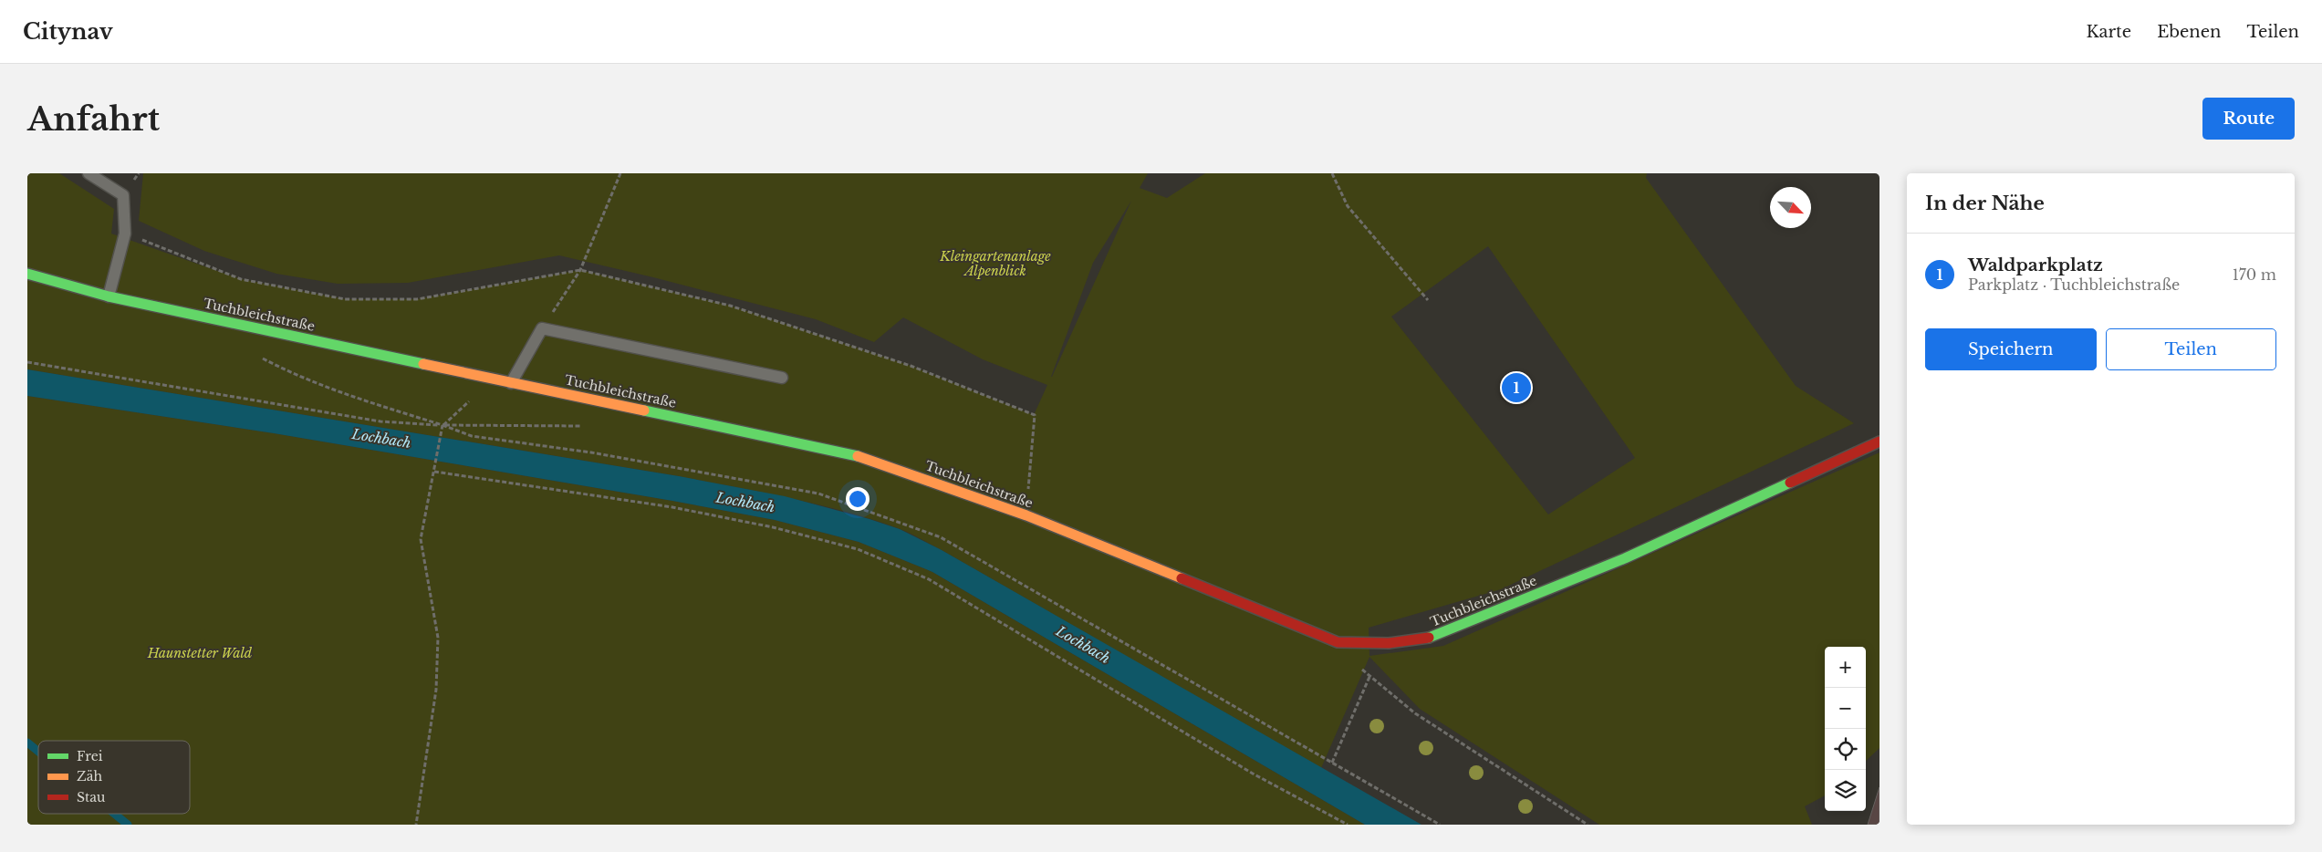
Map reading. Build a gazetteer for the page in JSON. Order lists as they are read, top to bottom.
{
  "streets": {
    "street": ["Tuchbleichstraße"]
  },
  "water": ["Lochbach"],
  "parks": ["Kleingartenanlage Alpenblick", "Haunstetter Wald"],
  "legend": ["Frei", "Zäh", "Stau"],
  "north": "bottom right",
  "page": {
    "header": "Citynav",
    "nav": ["Karte", "Ebenen", "Teilen"],
    "buttons": [
      "Route",
      ["Speichern", "Teilen"]
    ],
    "title": "Anfahrt",
    "heading": "In der Nähe",
    "list": [
      {
        "mark": "1",
        "name": "Waldparkplatz",
        "note": "Parkplatz · Tuchbleichstraße",
        "value": "170 m"
      }
    ],
    "pins": "1",
    "map_buttons": ["+", "−"]
  }
}
